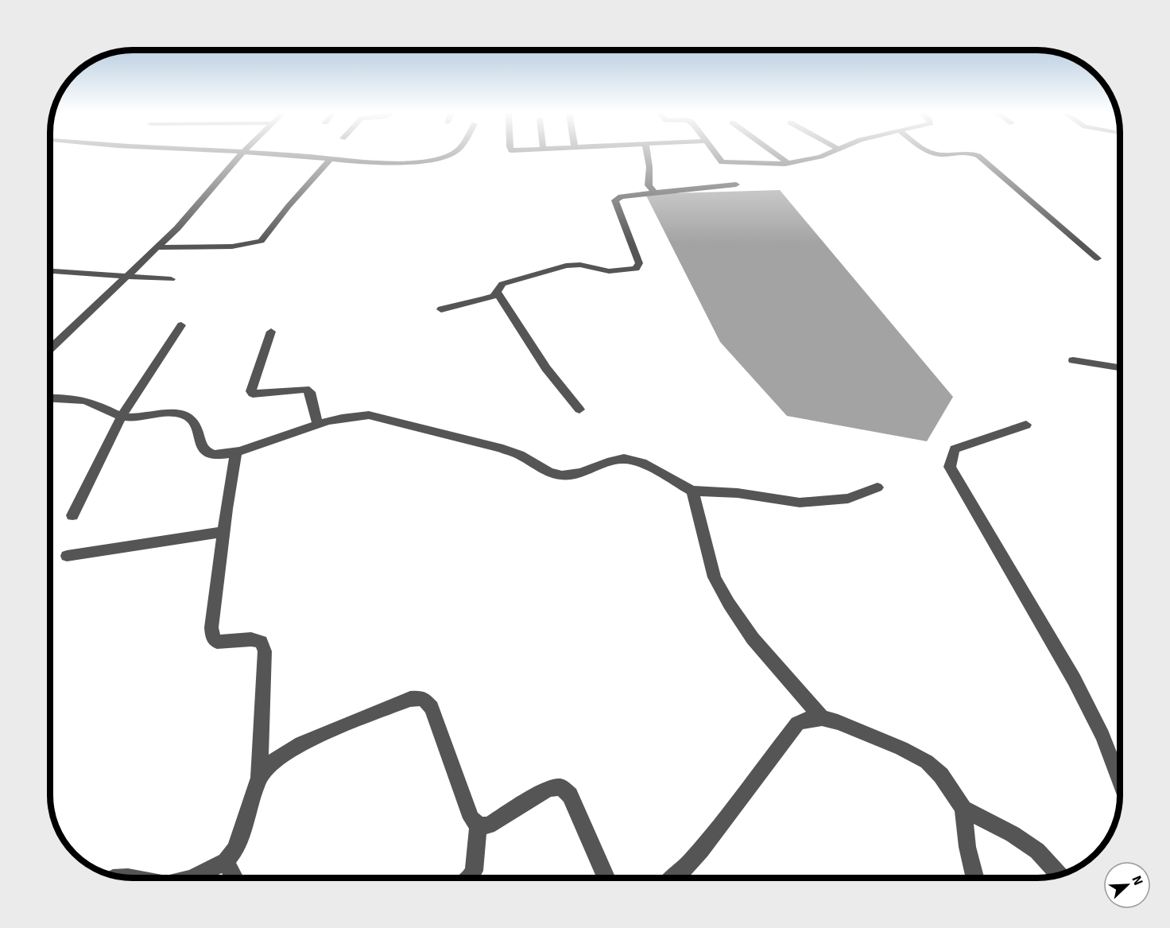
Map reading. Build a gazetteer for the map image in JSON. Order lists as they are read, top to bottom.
{
  "north": "top right"
}
